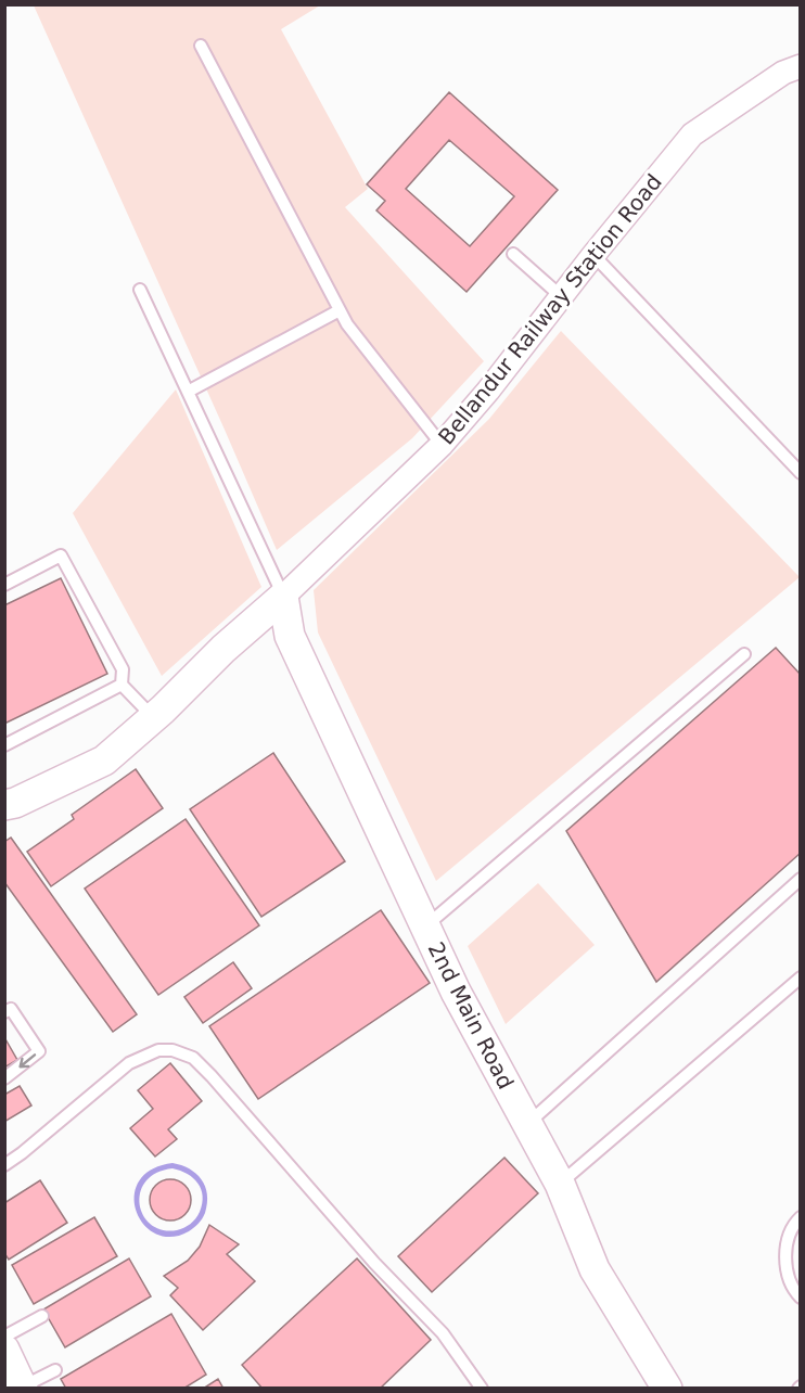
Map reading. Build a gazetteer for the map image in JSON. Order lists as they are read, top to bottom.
{
  "streets": {
    "street": ["Bellandur Railway Station Road", "2nd Main Road"]
  },
  "crossings": [
    ["Bellandur Railway Station Road", "2nd Main Road"]
  ]
}
